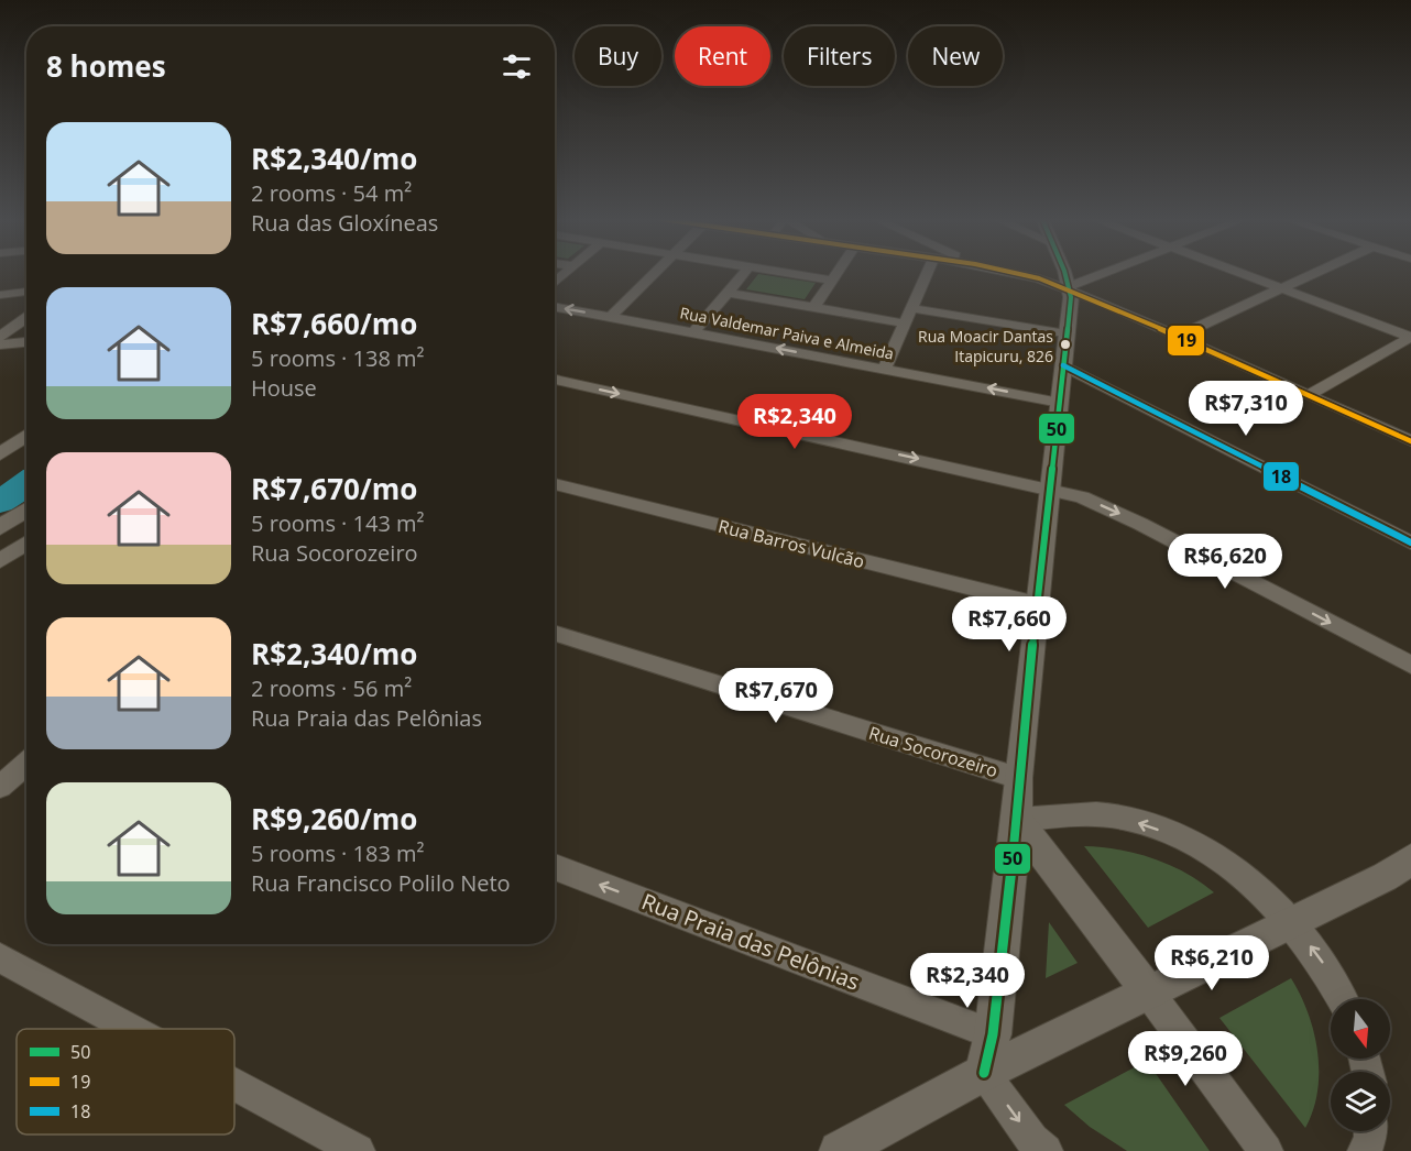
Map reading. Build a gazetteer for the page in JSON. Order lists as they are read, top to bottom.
{
  "streets": {
    "street": [
      "Rua Valdemar Paiva e Almeida",
      "Rua Barros Vulcão",
      "Rua Socorozeiro",
      "Rua Praia das Pelônias"
    ]
  },
  "one_way": ["Rua Praia das Pelônias"],
  "places": ["Rua Moacir Dantas Itapicuru, 826"],
  "lines": ["transit line 50", "transit line 19", "transit line 18"],
  "legend": ["50", "19", "18"],
  "north": "bottom",
  "page": {
    "chip": [
      "Buy",
      "Rent",
      "Filters",
      "New"
    ],
    "heading": "8 homes",
    "list": [
      {
        "name": "R$2,340/mo",
        "note": "2 rooms · 54 m² · Rua das Gloxíneas"
      },
      {
        "name": "R$7,660/mo",
        "note": "5 rooms · 138 m² · House"
      },
      {
        "name": "R$7,670/mo",
        "note": "5 rooms · 143 m² · Rua Socorozeiro"
      },
      {
        "name": "R$2,340/mo",
        "note": "2 rooms · 56 m² · Rua Praia das Pelônias"
      },
      {
        "name": "R$9,260/mo",
        "note": "5 rooms · 183 m² · Rua Francisco Polilo Neto"
      }
    ],
    "price": [
      "R$7,310",
      "R$2,340",
      "R$6,620",
      "R$7,660",
      "R$7,670",
      "R$6,210",
      "R$2,340",
      "R$9,260"
    ]
  }
}
